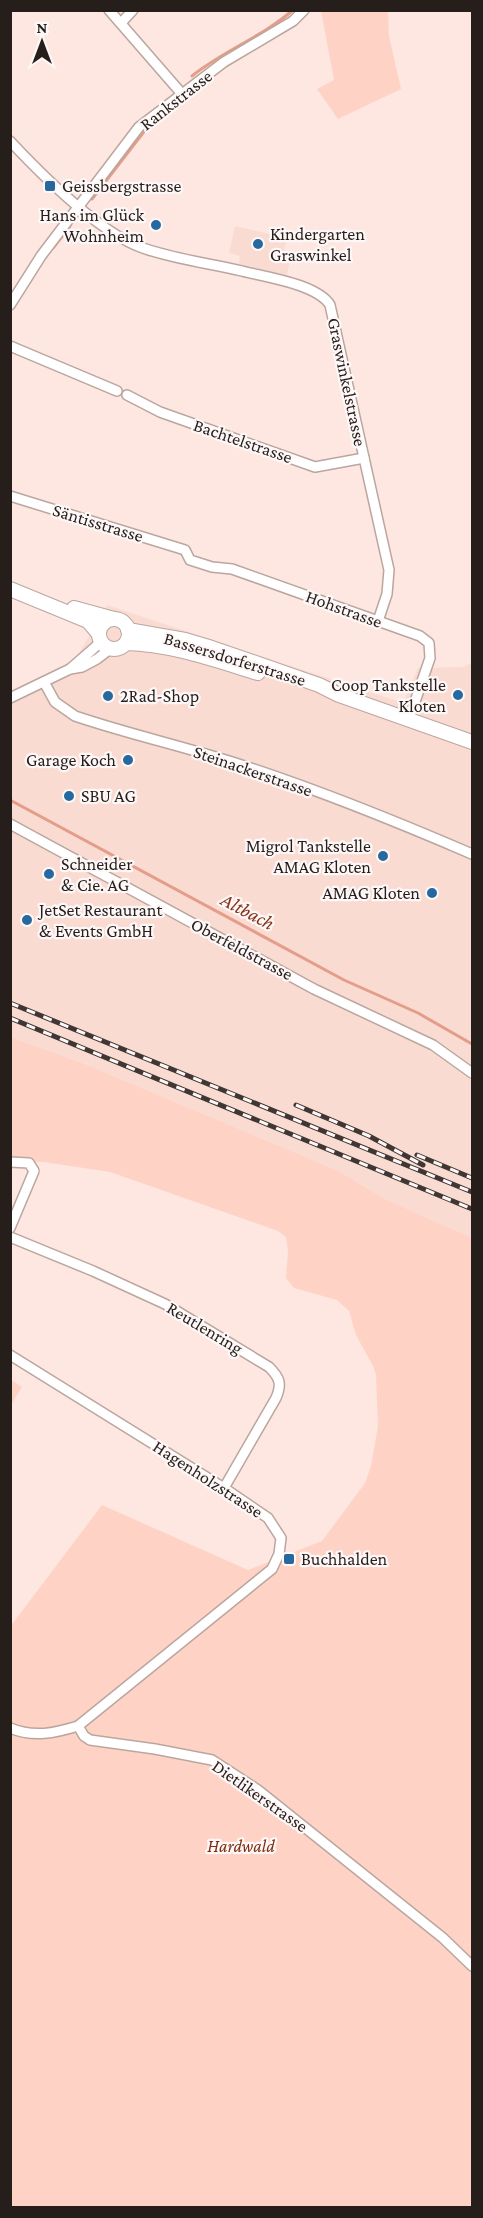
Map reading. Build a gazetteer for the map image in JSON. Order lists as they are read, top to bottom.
{
  "streets": {
    "main road": ["Bassersdorferstrasse"],
    "street": [
      "Rankstrasse",
      "Graswinkelstrasse",
      "Bachtelstrasse",
      "Säntisstrasse",
      "Hohstrasse",
      "Steinackerstrasse",
      "Oberfeldstrasse",
      "Reutlenring",
      "Hagenholzstrasse",
      "Dietlikerstrasse"
    ]
  },
  "crossings": [
    ["Rankstrasse", "Graswinkelstrasse"],
    ["Graswinkelstrasse", "Bachtelstrasse"],
    ["Graswinkelstrasse", "Hohstrasse"],
    ["Säntisstrasse", "Hohstrasse"],
    ["Hohstrasse", "Bassersdorferstrasse"],
    ["Reutlenring", "Hagenholzstrasse"],
    ["Hagenholzstrasse", "Dietlikerstrasse"]
  ],
  "water": ["Altbach"],
  "parks": ["Hardwald"],
  "places": {
    "transit": ["Geissbergstrasse", "Buchhalden"],
    "other": [
      "Hans im Glück Wohnheim",
      "Kindergarten Graswinkel",
      "Coop Tankstelle Kloten",
      "2Rad-Shop",
      "Garage Koch",
      "SBU AG",
      "Migrol Tankstelle AMAG Kloten",
      "Schneider & Cie. AG",
      "AMAG Kloten",
      "JetSet Restaurant & Events GmbH"
    ]
  },
  "north": "top"
}
